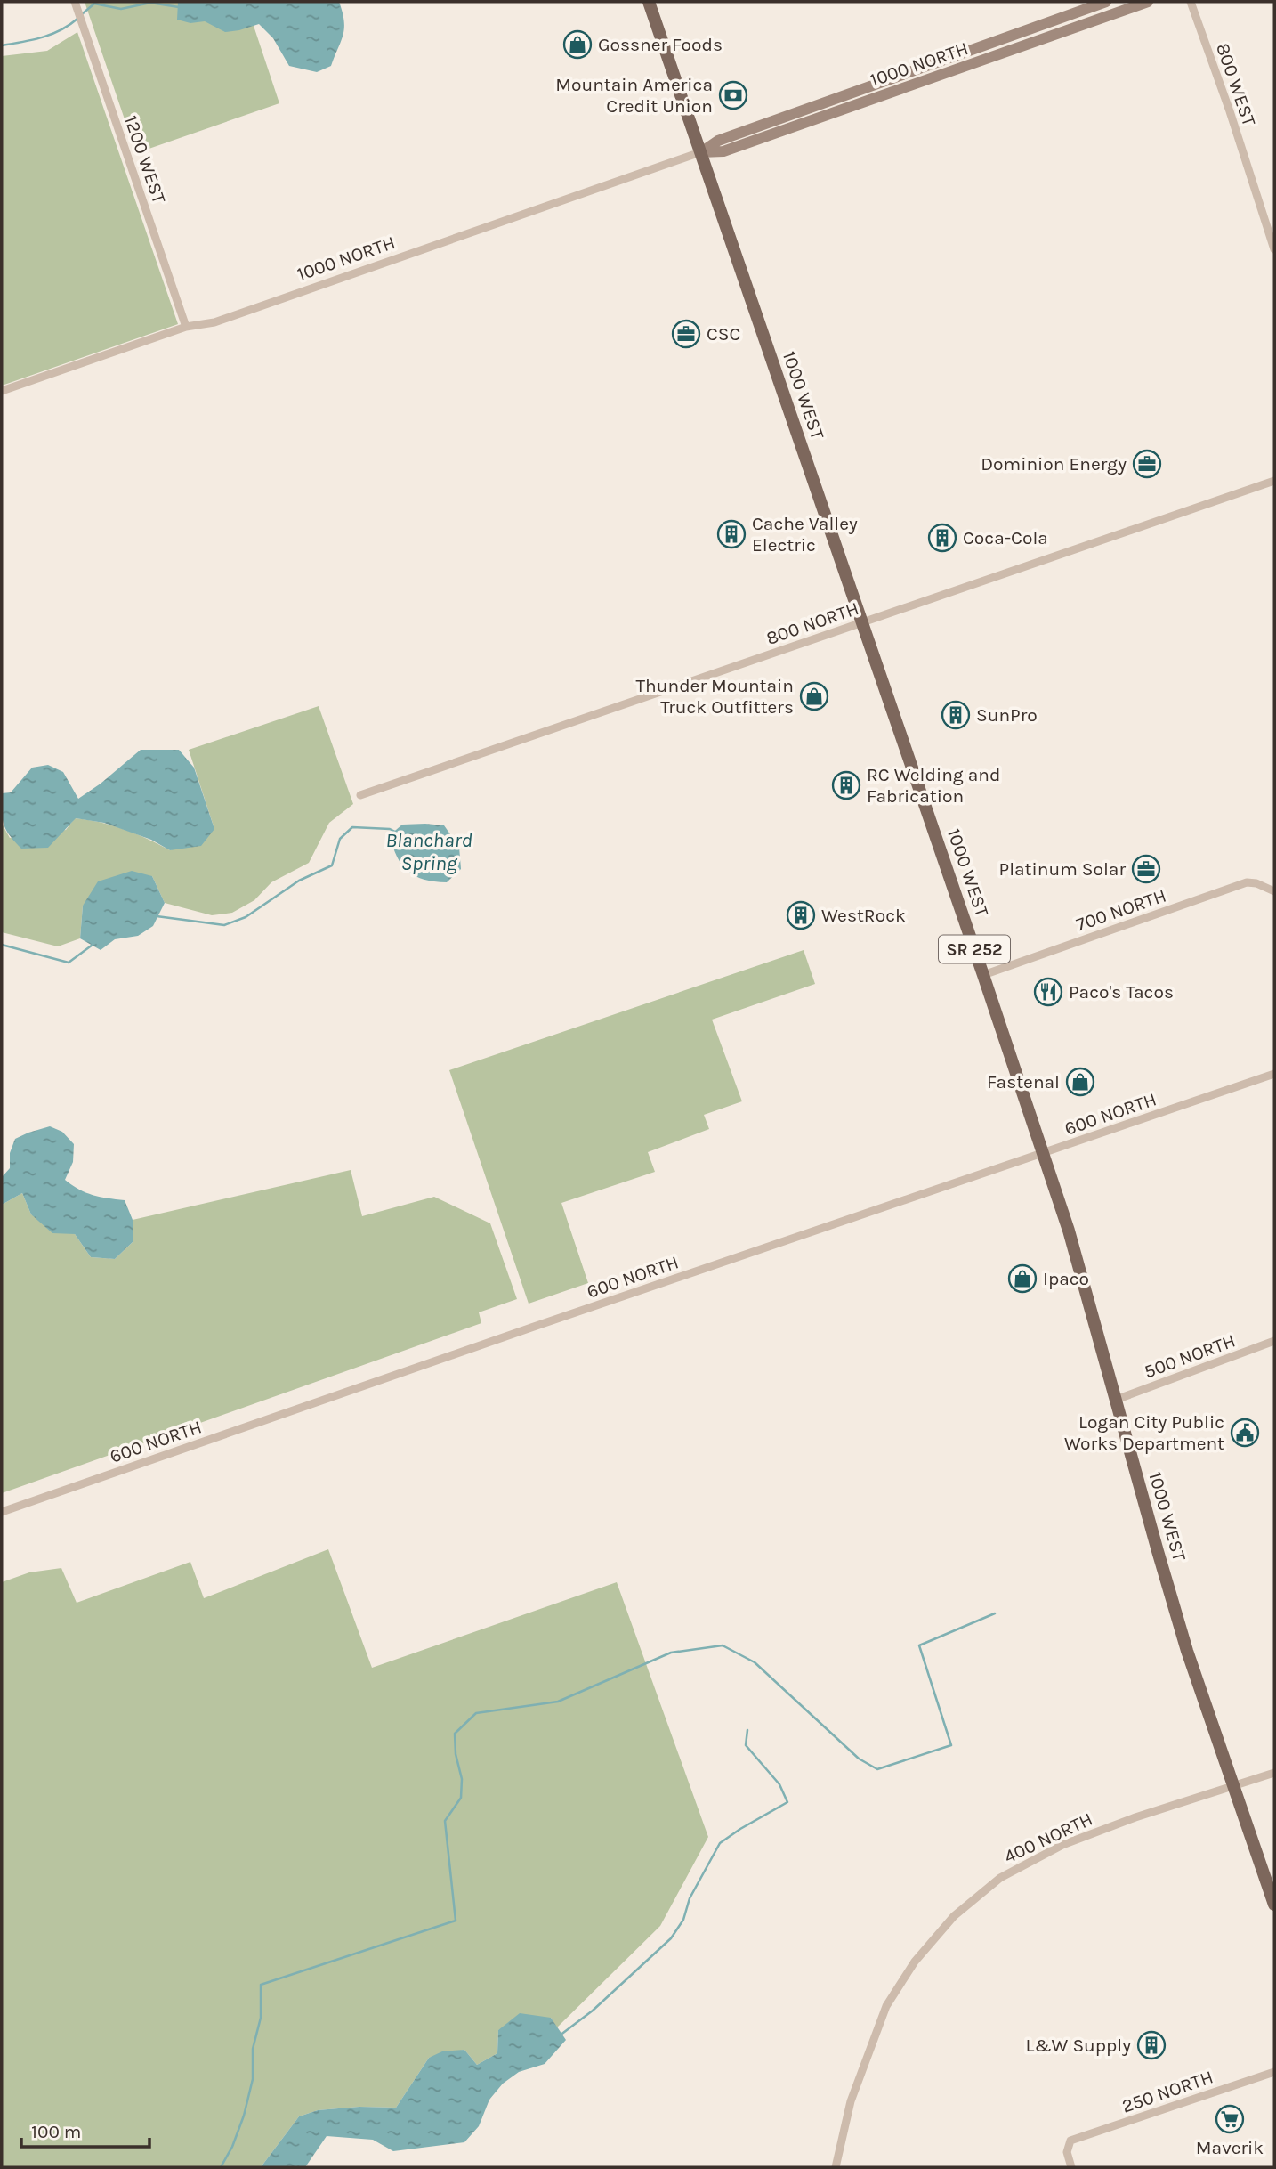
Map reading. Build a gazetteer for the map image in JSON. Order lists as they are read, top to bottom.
{
  "streets": {
    "main road": ["1000 WEST", "SR 252"],
    "street": [
      "1000 NORTH",
      "800 WEST",
      "1200 WEST",
      "800 NORTH",
      "700 NORTH",
      "600 NORTH",
      "500 NORTH",
      "400 NORTH",
      "250 NORTH"
    ]
  },
  "crossings": [
    ["1000 NORTH", "1200 WEST"],
    ["1000 NORTH", "1000 WEST"],
    ["1000 WEST", "800 NORTH"],
    ["1000 WEST", "700 NORTH"],
    ["1000 WEST", "600 NORTH"],
    ["1000 WEST", "500 NORTH"],
    ["1000 WEST", "400 NORTH"]
  ],
  "water": ["Blanchard Spring"],
  "places": {
    "shop": [
      "Gossner Foods",
      "Thunder Mountain Truck Outfitters",
      "Fastenal",
      "Ipaco"
    ],
    "bank": ["Mountain America Credit Union"],
    "office": ["CSC", "Dominion Energy", "Platinum Solar"],
    "building": [
      "Cache Valley Electric",
      "Coca-Cola",
      "SunPro",
      "RC Welding and Fabrication",
      "WestRock",
      "L&W Supply"
    ],
    "restaurant": ["Paco's Tacos"],
    "public building": ["Logan City Public Works Department"],
    "supermarket": ["Maverik"]
  },
  "scale_bar": "100 m"
}
